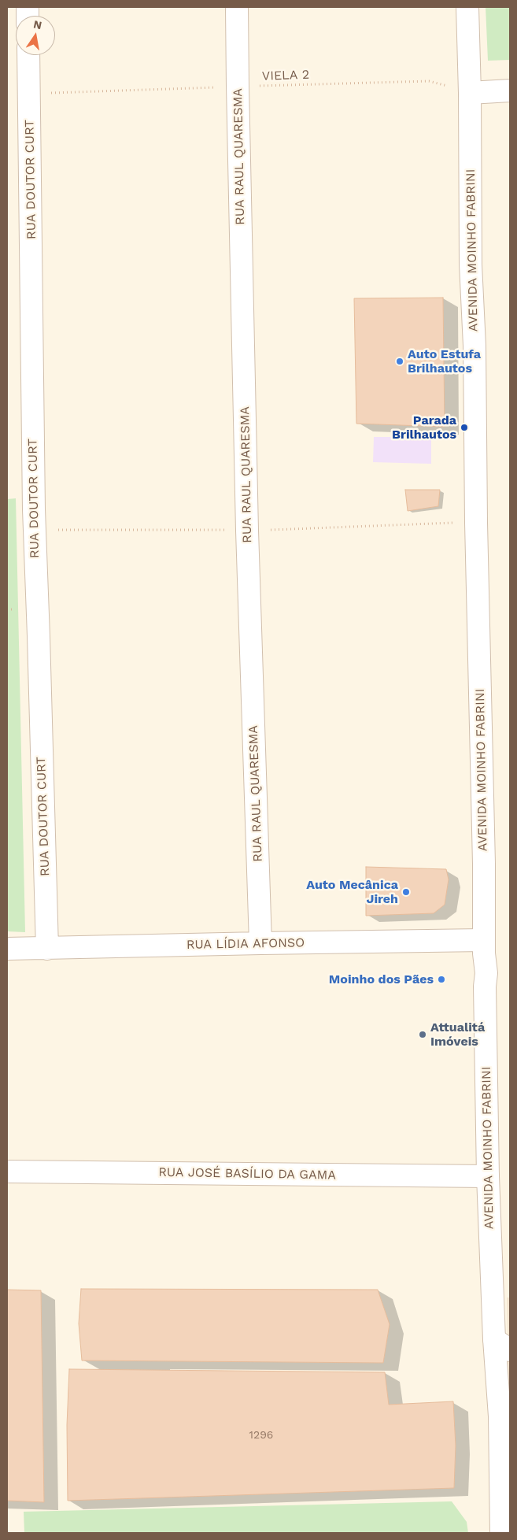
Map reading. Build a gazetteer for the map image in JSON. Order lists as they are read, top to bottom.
{
  "streets": {
    "street": [
      "RUA RAUL QUARESMA",
      "RUA DOUTOR CURT",
      "AVENIDA MOINHO FABRINI",
      "RUA LÍDIA AFONSO",
      "RUA JOSÉ BASÍLIO DA GAMA"
    ],
    "path": ["VIELA 2"]
  },
  "crossings": [
    ["VIELA 2", "RUA RAUL QUARESMA"],
    ["VIELA 2", "RUA DOUTOR CURT"],
    ["VIELA 2", "AVENIDA MOINHO FABRINI"],
    ["RUA RAUL QUARESMA", "RUA LÍDIA AFONSO"],
    ["RUA DOUTOR CURT", "RUA LÍDIA AFONSO"],
    ["AVENIDA MOINHO FABRINI", "RUA LÍDIA AFONSO"],
    ["AVENIDA MOINHO FABRINI", "RUA JOSÉ BASÍLIO DA GAMA"]
  ],
  "places": [
    "Auto Estufa Brilhautos",
    "Parada Brilhautos",
    "Auto Mecânica Jireh",
    "Moinho dos Pães",
    "Attualitá Imóveis"
  ],
  "house_numbers": ["1296"],
  "north": "top"
}
